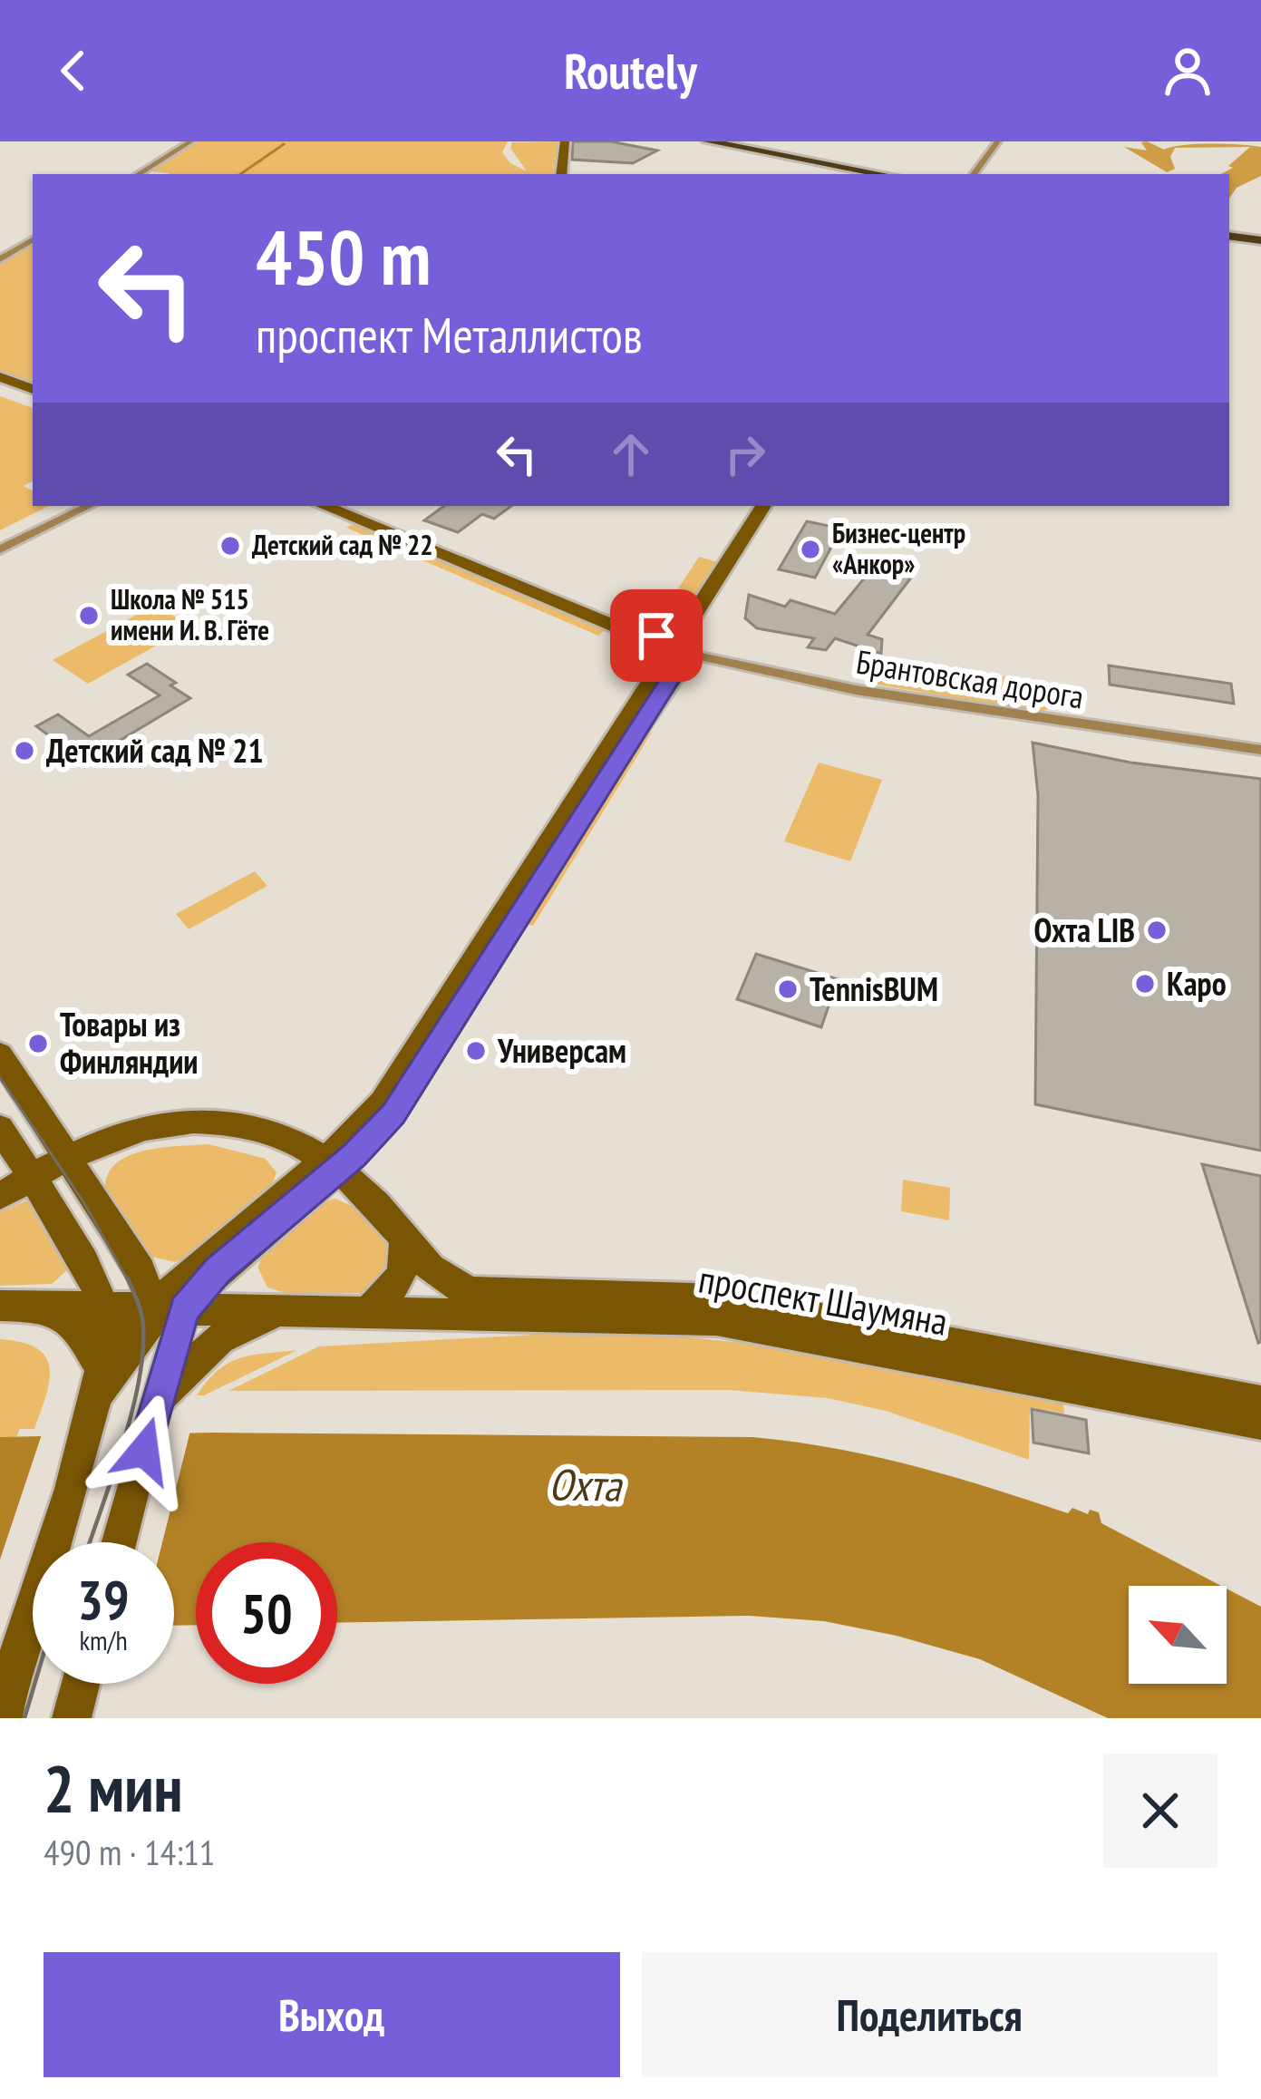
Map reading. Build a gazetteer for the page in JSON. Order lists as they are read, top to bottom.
{
  "streets": {
    "street": ["Брантовская дорога", "проспект Шаумяна"]
  },
  "water": ["Охта"],
  "places": [
    "Детский сад № 22",
    "Бизнес-центр «Анкор»",
    "Школа № 515 имени И. В. Гёте",
    "Детский сад № 21",
    "Охта LIB",
    "Каро",
    "TennisBUM",
    "Товары из Финляндии",
    "Универсам"
  ],
  "north": "top left",
  "page": {
    "header": "Routely",
    "turn": ["450 m", "проспект Металлистов"],
    "speed": "39 km/h",
    "limit": "50",
    "heading": ["2 мин", "490 m · 14:11"],
    "buttons": ["Выход", "Поделиться"]
  }
}
